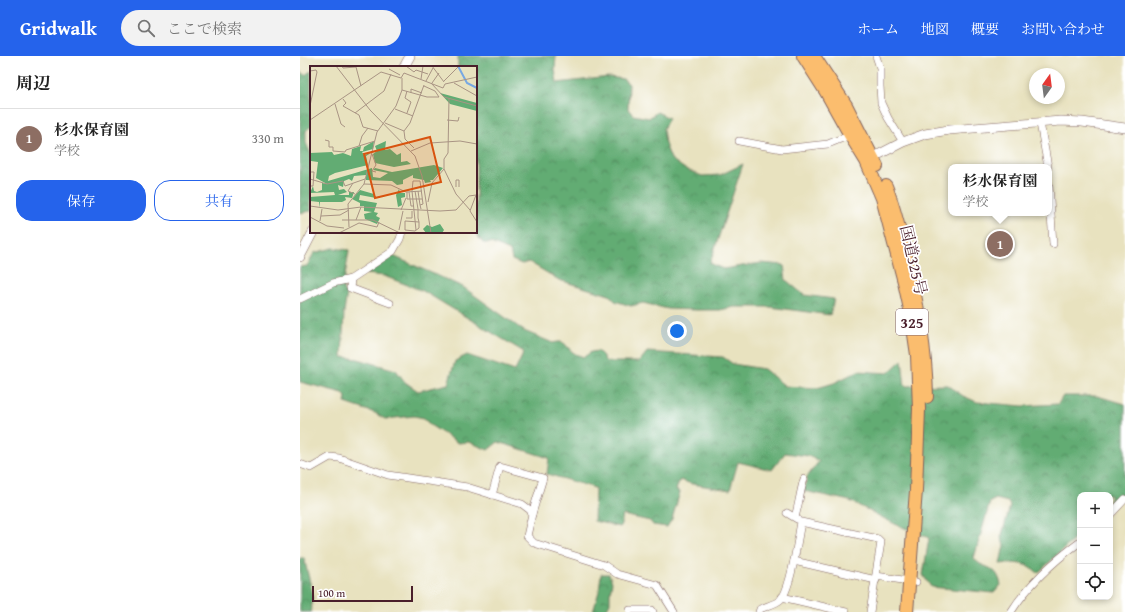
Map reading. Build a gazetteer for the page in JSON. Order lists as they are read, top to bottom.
{
  "streets": {
    "highway": ["国道325号", "325"]
  },
  "scale_bar": "100 m",
  "north": "top",
  "page": {
    "header": "Gridwalk",
    "search": "ここで検索",
    "nav": [
      "ホーム",
      "地図",
      "概要",
      "お問い合わせ"
    ],
    "heading": "周辺",
    "list": [
      {
        "mark": "1",
        "name": "杉水保育園",
        "note": "学校",
        "value": "330 m"
      }
    ],
    "popup": ["杉水保育園", "学校"],
    "buttons": ["保存", "共有"],
    "pins": "1",
    "map_buttons": ["+", "−"],
    "scale": "100 m"
  }
}
